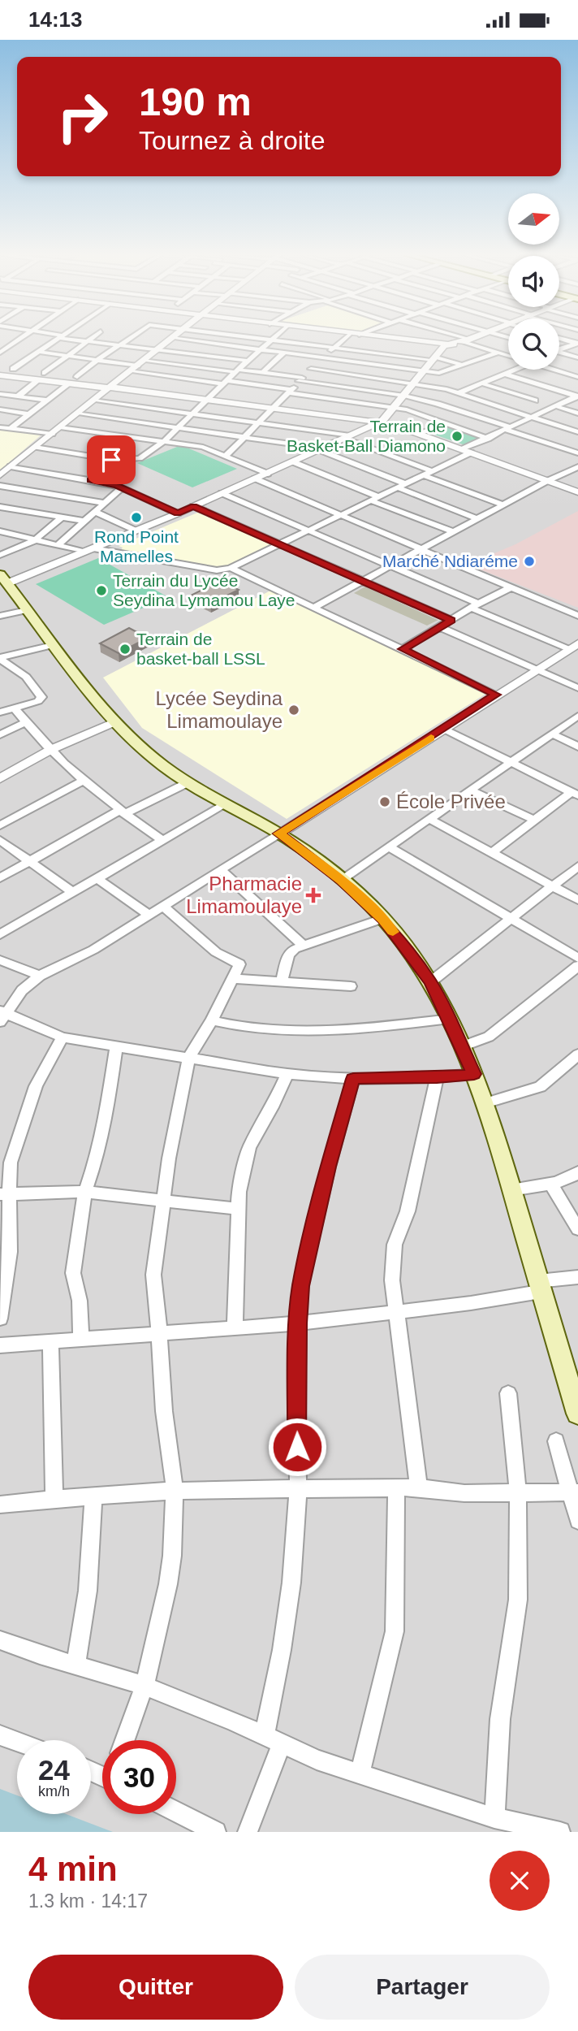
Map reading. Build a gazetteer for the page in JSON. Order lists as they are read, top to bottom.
{
  "places": {
    "other": [
      "Terrain de Basket-Ball Diamono",
      "Rond Point Mamelles",
      "Marché Ndiaréme",
      "Terrain du Lycée Seydina Lymamou Laye",
      "Terrain de basket-ball LSSL",
      "Lycée Seydina Limamoulaye",
      "École Privée"
    ],
    "health": ["Pharmacie Limamoulaye"]
  },
  "north": "right",
  "page": {
    "status": "14:13",
    "turn": ["190 m", "Tournez à droite"],
    "speed": "24 km/h",
    "limit": "30",
    "heading": ["4 min", "1.3 km · 14:17"],
    "buttons": ["Quitter", "Partager"]
  }
}
